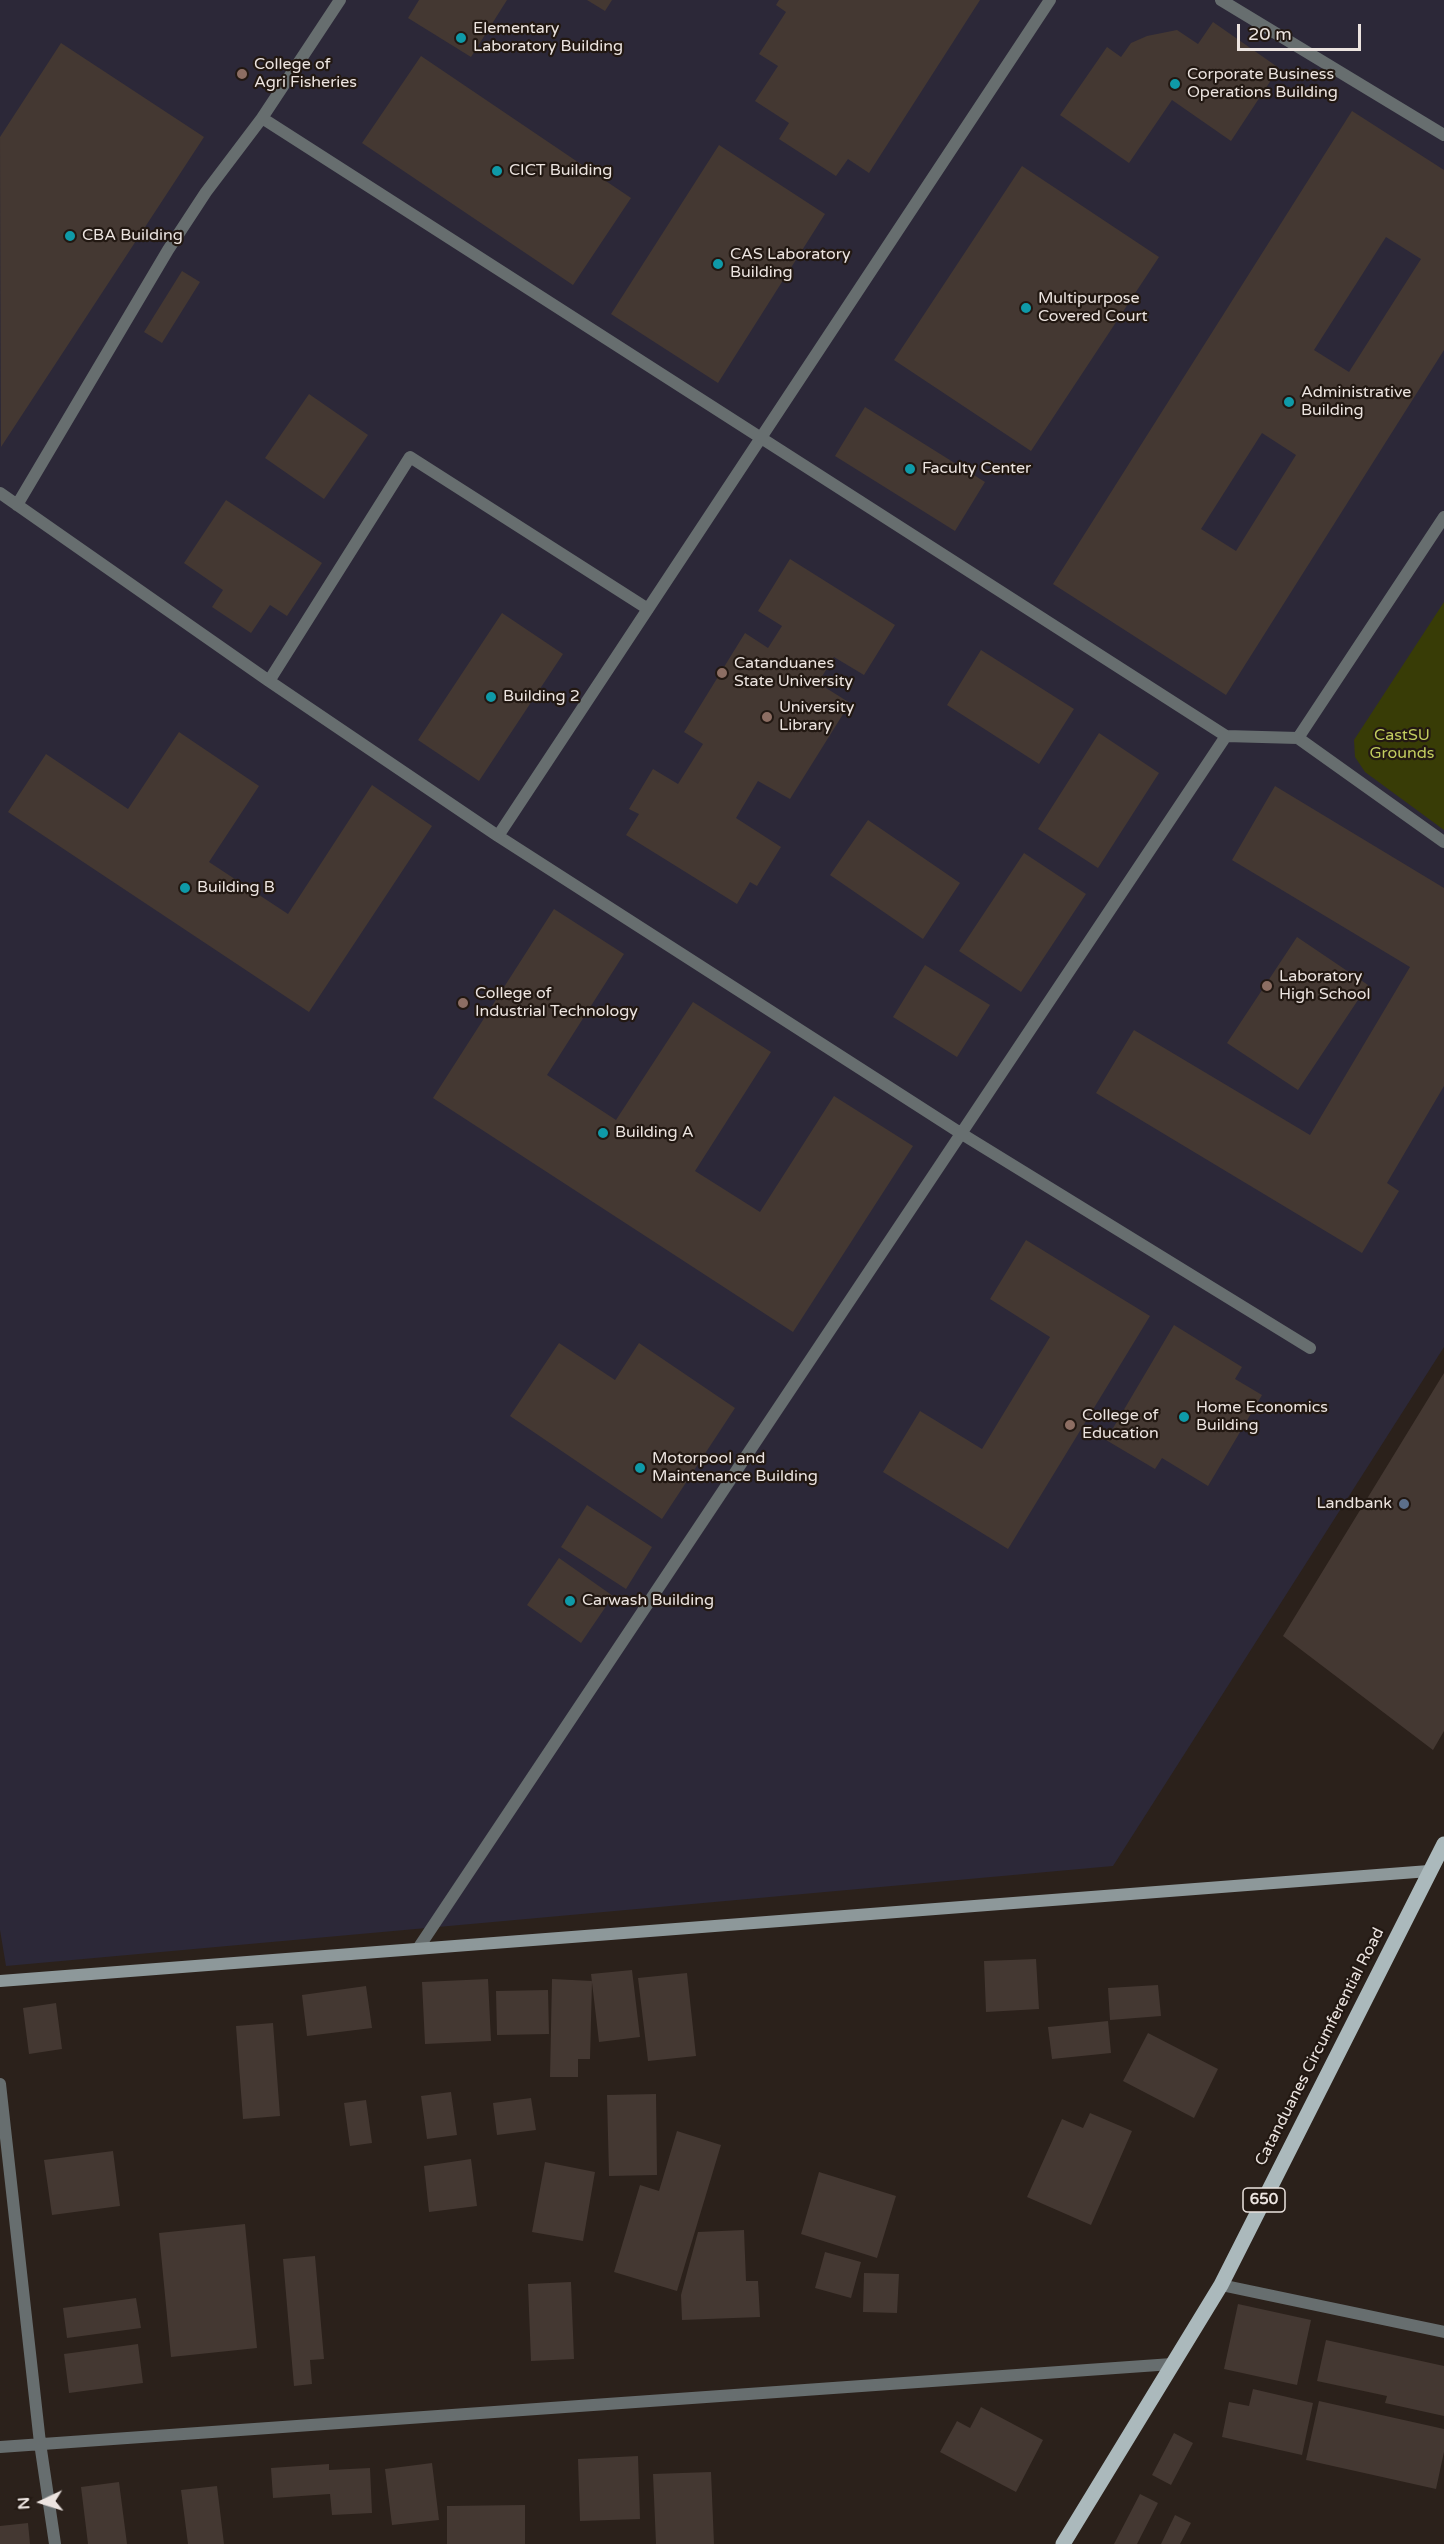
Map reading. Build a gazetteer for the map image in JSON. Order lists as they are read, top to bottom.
{
  "streets": {
    "main road": ["Catanduanes Circumferential Road", "650"]
  },
  "parks": ["CastSU Grounds"],
  "places": [
    "Elementary Laboratory Building",
    "College of Agri Fisheries",
    "Corporate Business Operations Building",
    "CICT Building",
    "CBA Building",
    "CAS Laboratory Building",
    "Multipurpose Covered Court",
    "Administrative Building",
    "Faculty Center",
    "Catanduanes State University",
    "Building 2",
    "University Library",
    "Building B",
    "Laboratory High School",
    "College of Industrial Technology",
    "Building A",
    "Home Economics Building",
    "College of Education",
    "Motorpool and Maintenance Building",
    "Landbank",
    "Carwash Building"
  ],
  "scale_bar": "20 m",
  "north": "left"
}
